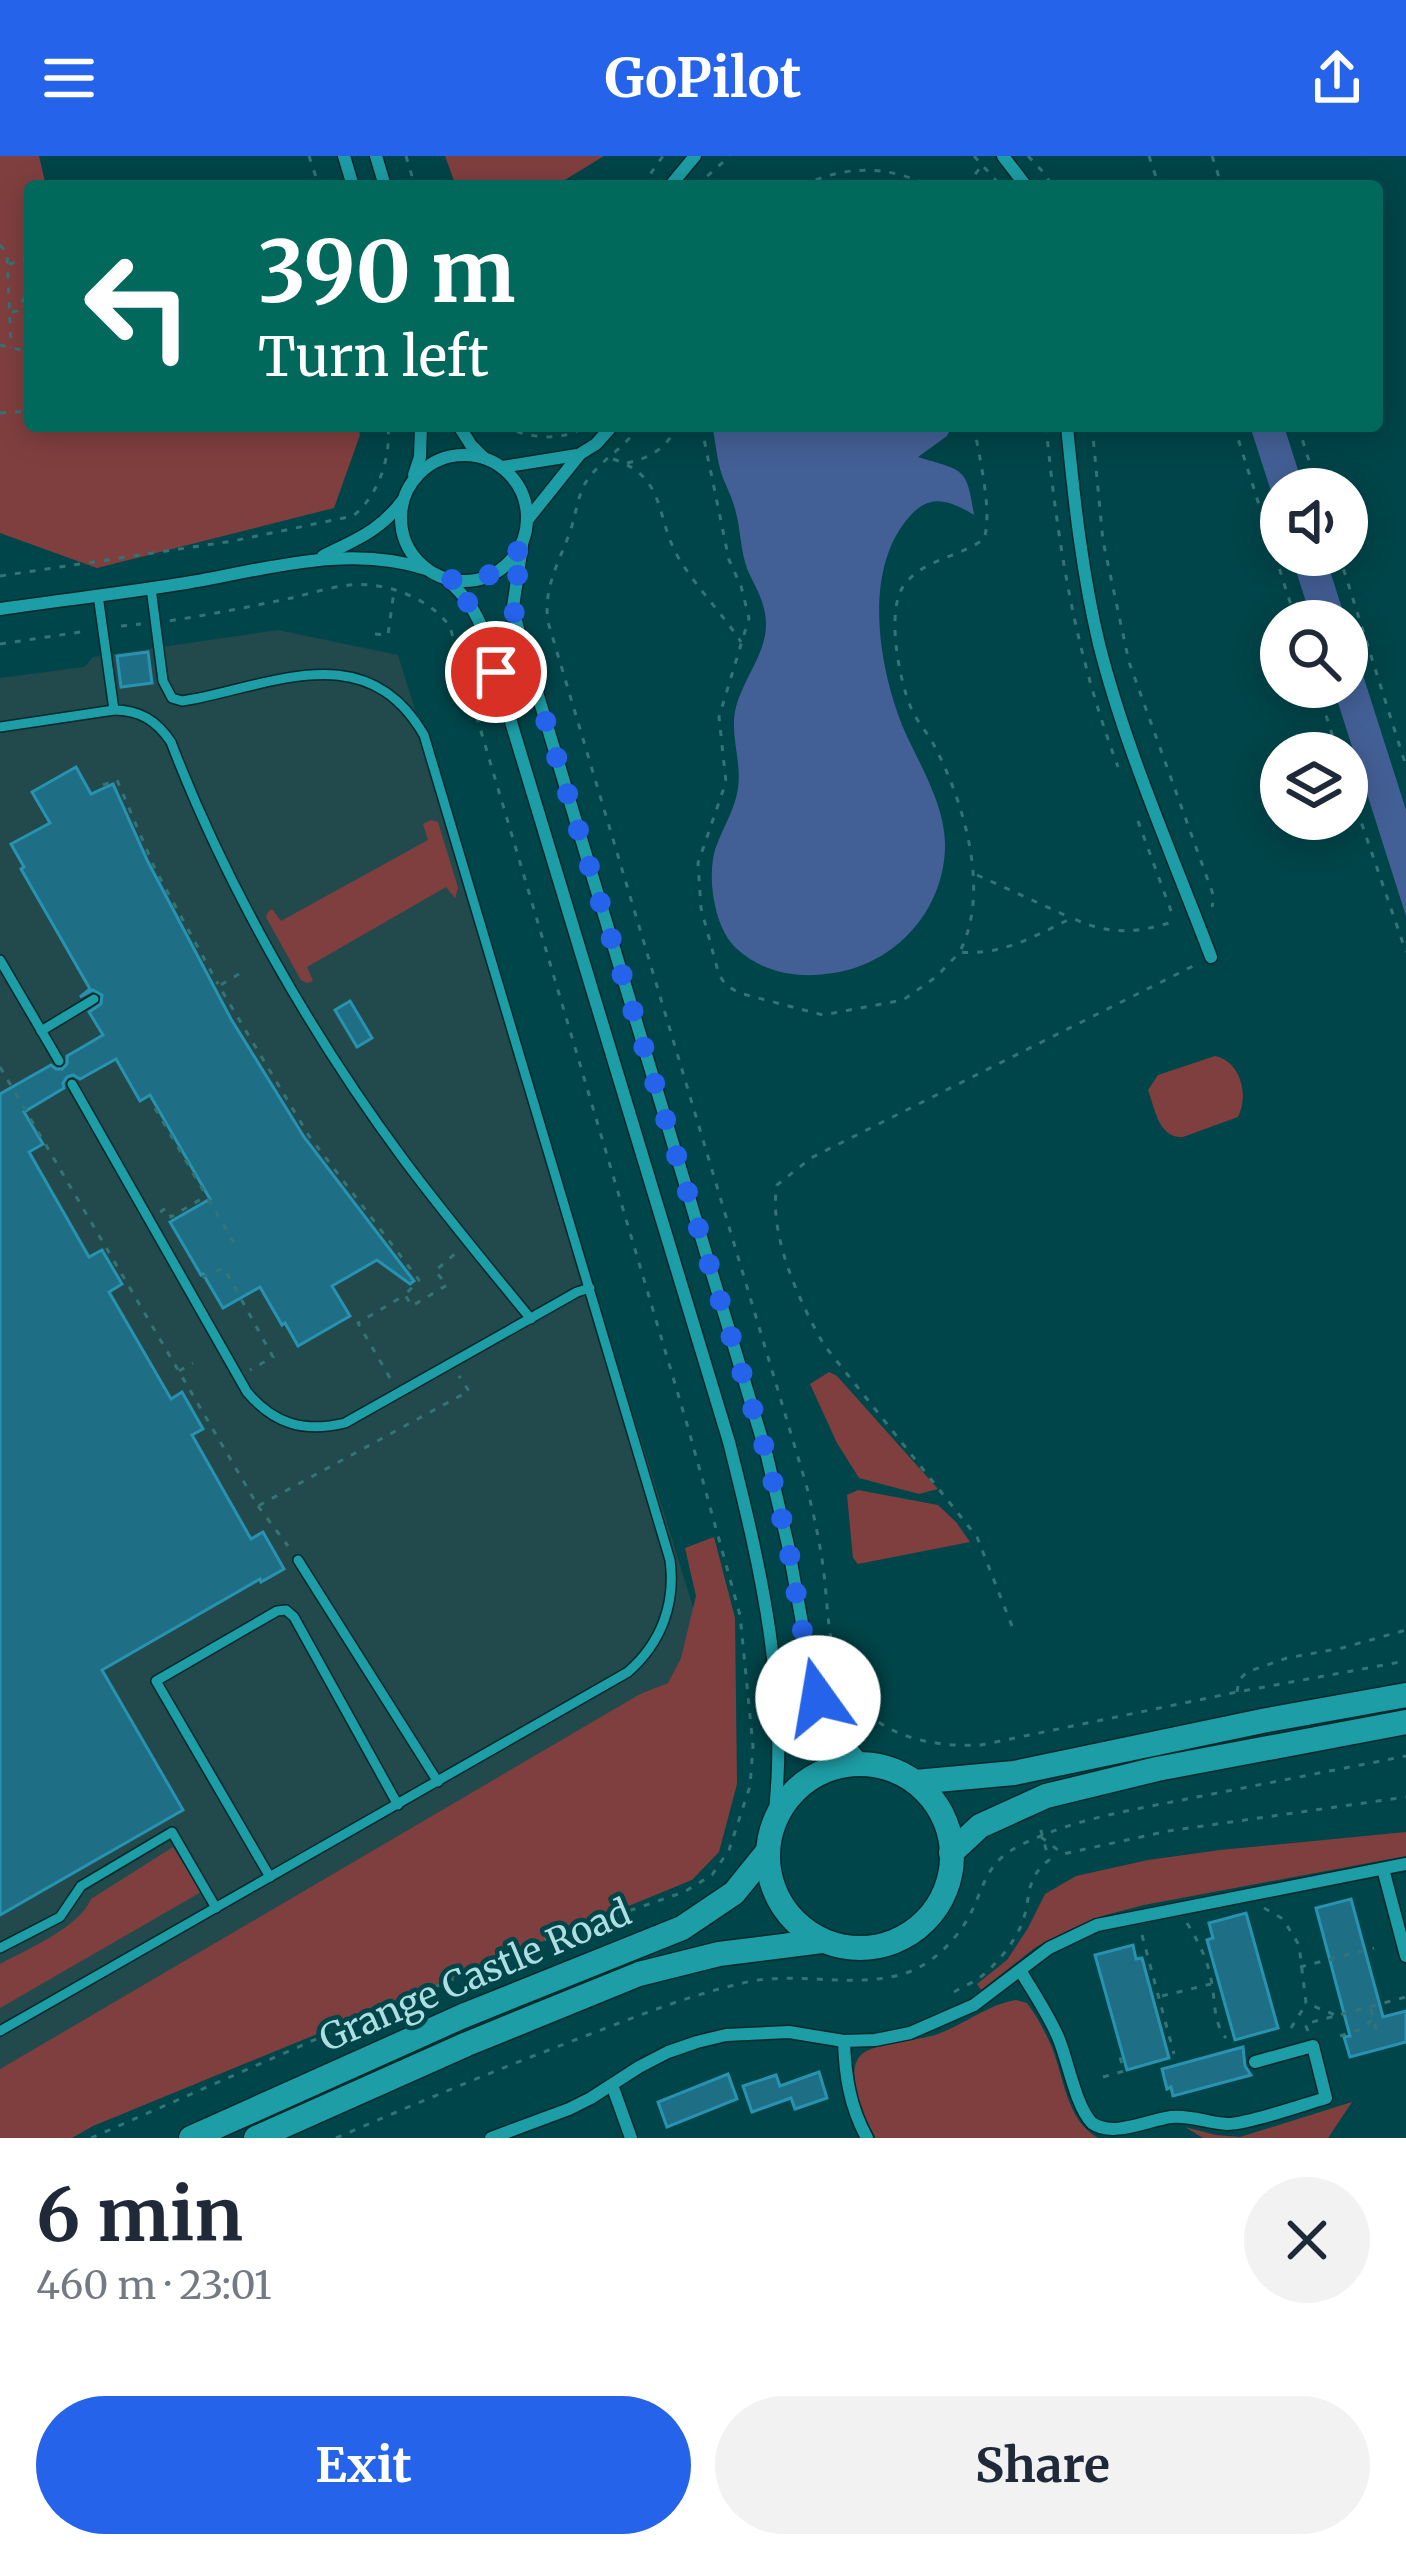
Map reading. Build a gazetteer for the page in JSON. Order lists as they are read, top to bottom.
{
  "streets": {
    "main road": ["Grange Castle Road"]
  },
  "page": {
    "header": "GoPilot",
    "turn": ["390 m", "Turn left"],
    "heading": ["6 min", "460 m · 23:01"],
    "buttons": ["Exit", "Share"]
  }
}
